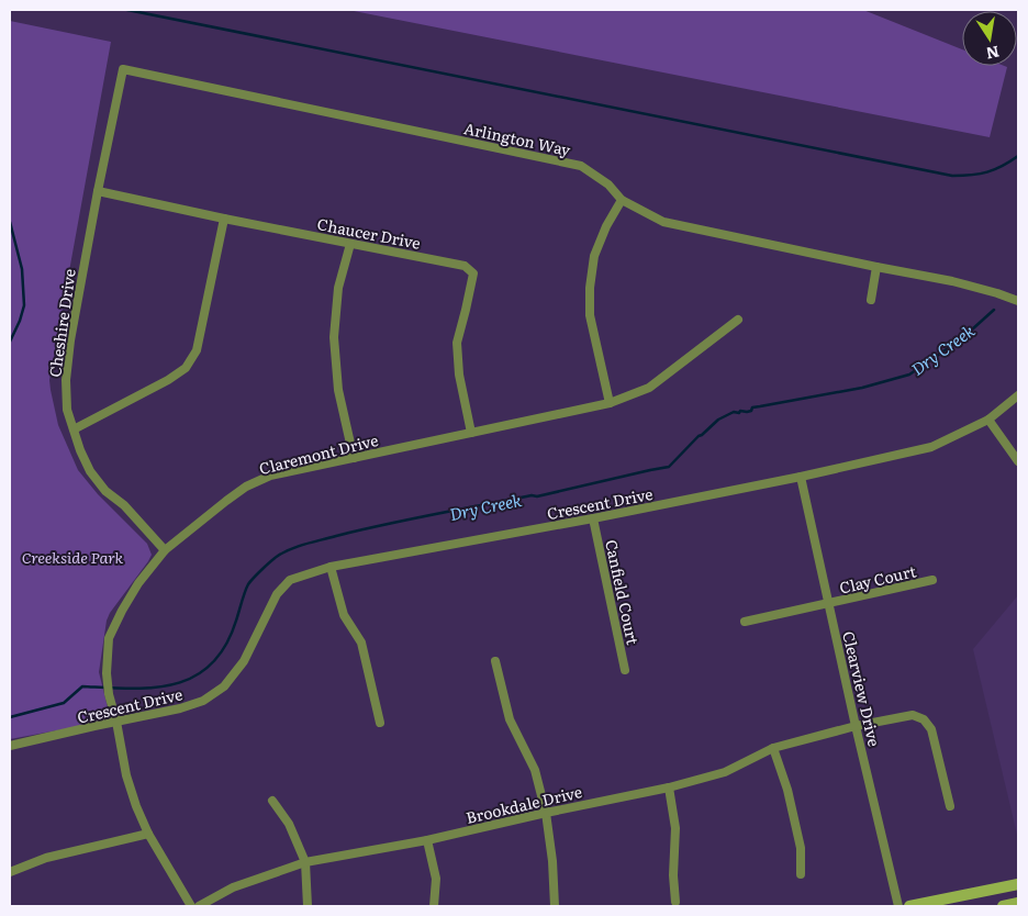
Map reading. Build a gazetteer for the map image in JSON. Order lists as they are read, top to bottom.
{
  "streets": {
    "street": [
      "Arlington Way",
      "Chaucer Drive",
      "Cheshire Drive",
      "Claremont Drive",
      "Crescent Drive",
      "Clay Court",
      "Canfield Court",
      "Clearview Drive",
      "Brookdale Drive"
    ]
  },
  "crossings": [
    ["Arlington Way", "Cheshire Drive"],
    ["Chaucer Drive", "Cheshire Drive"],
    ["Chaucer Drive", "Claremont Drive"],
    ["Cheshire Drive", "Claremont Drive"],
    ["Claremont Drive", "Crescent Drive"],
    ["Crescent Drive", "Canfield Court"],
    ["Crescent Drive", "Clearview Drive"],
    ["Clay Court", "Clearview Drive"],
    ["Clearview Drive", "Brookdale Drive"]
  ],
  "water": ["Dry Creek"],
  "parks": ["Creekside Park"],
  "north": "bottom"
}
